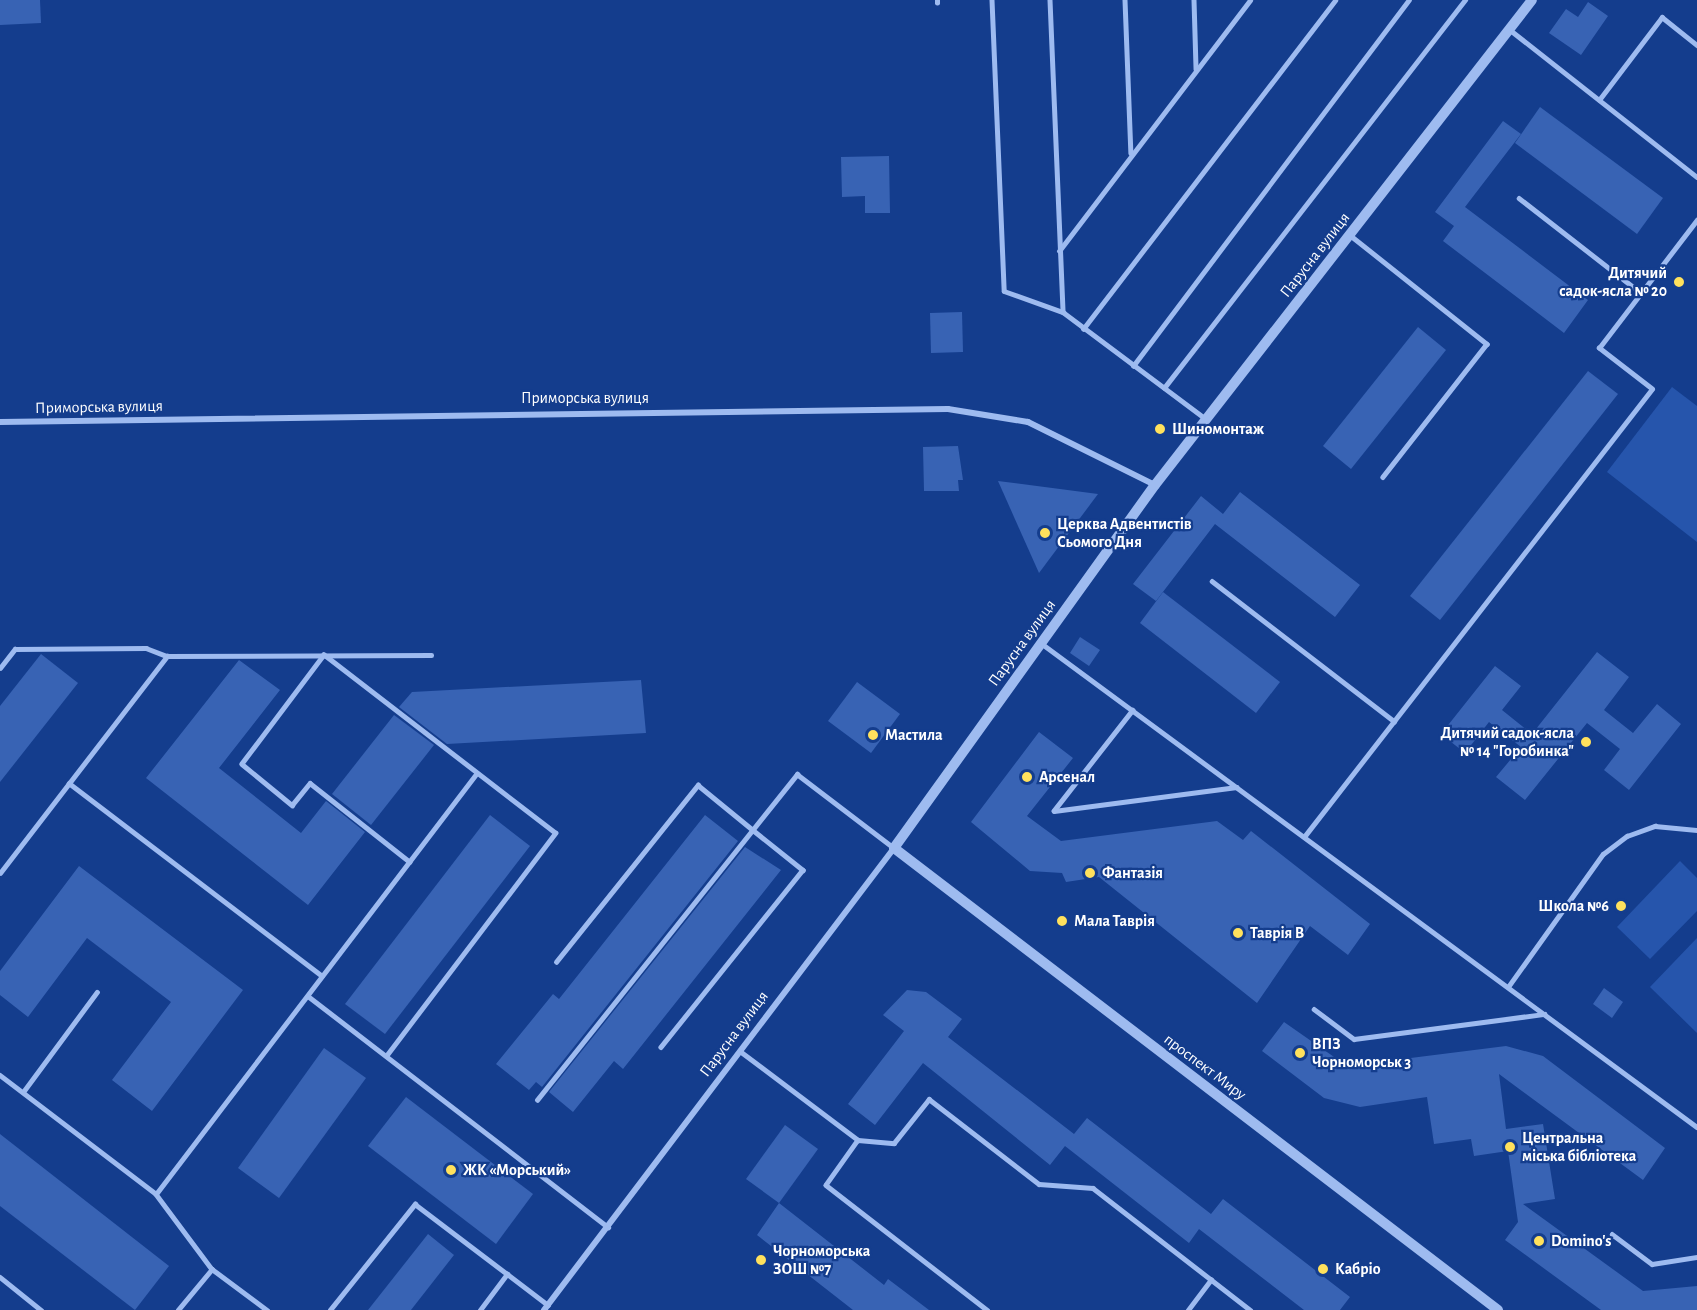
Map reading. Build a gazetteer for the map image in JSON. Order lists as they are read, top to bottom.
{
  "streets": {
    "street": ["Парусна вулиця", "Приморська вулиця", "проспект Миру"]
  },
  "crossings": [
    ["Парусна вулиця", "Приморська вулиця"],
    ["Парусна вулиця", "проспект Миру"]
  ],
  "places": [
    "Дитячий садок-ясла № 20",
    "Шиномонтаж",
    "Церква Адвентистів Сьомого Дня",
    "Мастила",
    "Дитячий садок-ясла № 14 \"Горобинка\"",
    "Арсенал",
    "Фантазія",
    "Школа №6",
    "Мала Таврія",
    "Таврія В",
    "ВПЗ Чорноморськ 3",
    "Центральна міська бібліотека",
    "ЖК «Морський»",
    "Domino's",
    "Чорноморська ЗОШ №7",
    "Кабріо"
  ]
}
